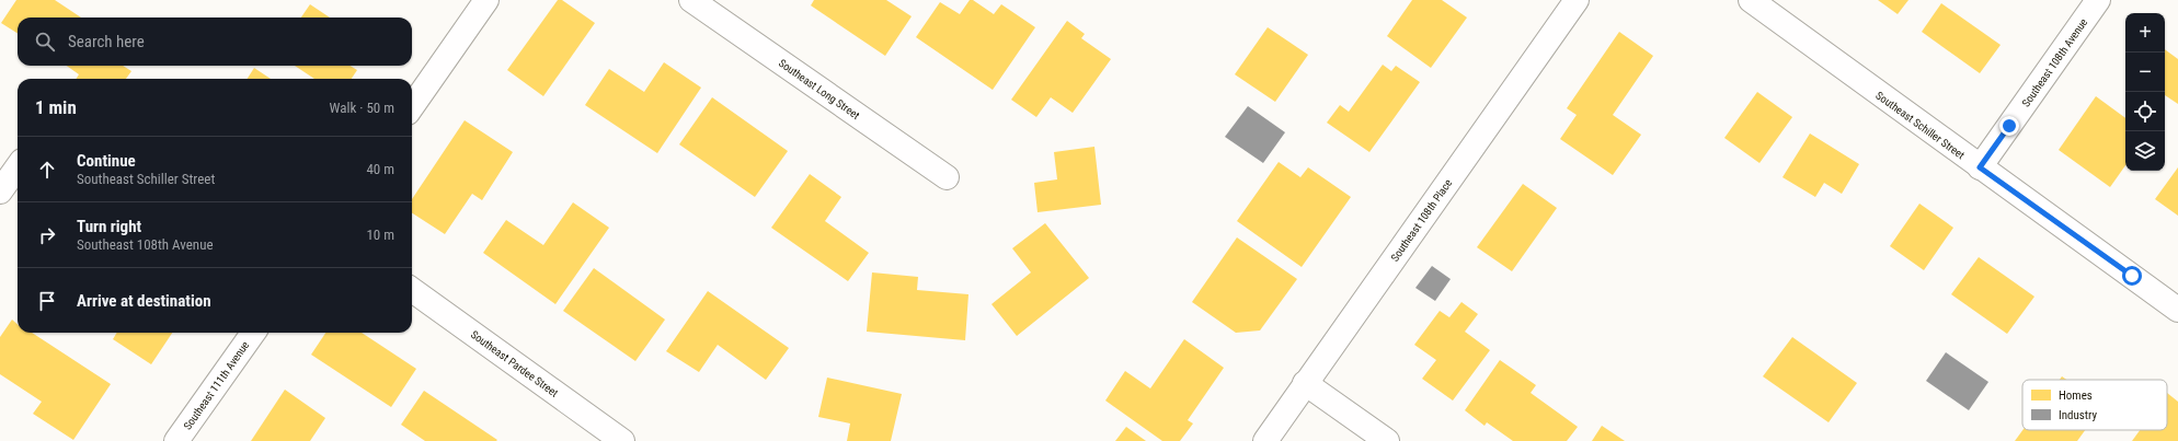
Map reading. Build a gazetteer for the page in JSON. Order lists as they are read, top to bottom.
{
  "streets": {
    "street": [
      "Southeast 108th Avenue",
      "Southeast Long Street",
      "Southeast Schiller Street",
      "Southeast 108th Place",
      "Southeast Pardee Street",
      "Southeast 111th Avenue"
    ]
  },
  "crossings": [
    ["Southeast 108th Avenue", "Southeast Schiller Street"]
  ],
  "legend": ["Homes", "Industry"],
  "page": {
    "map_buttons": ["+", "−"],
    "search": "Search here",
    "heading": ["1 min", "Walk · 50 m"],
    "list": [
      ["Continue", "Southeast Schiller Street", "40 m"],
      ["Turn right", "Southeast 108th Avenue", "10 m"],
      "Arrive at destination"
    ]
  }
}
